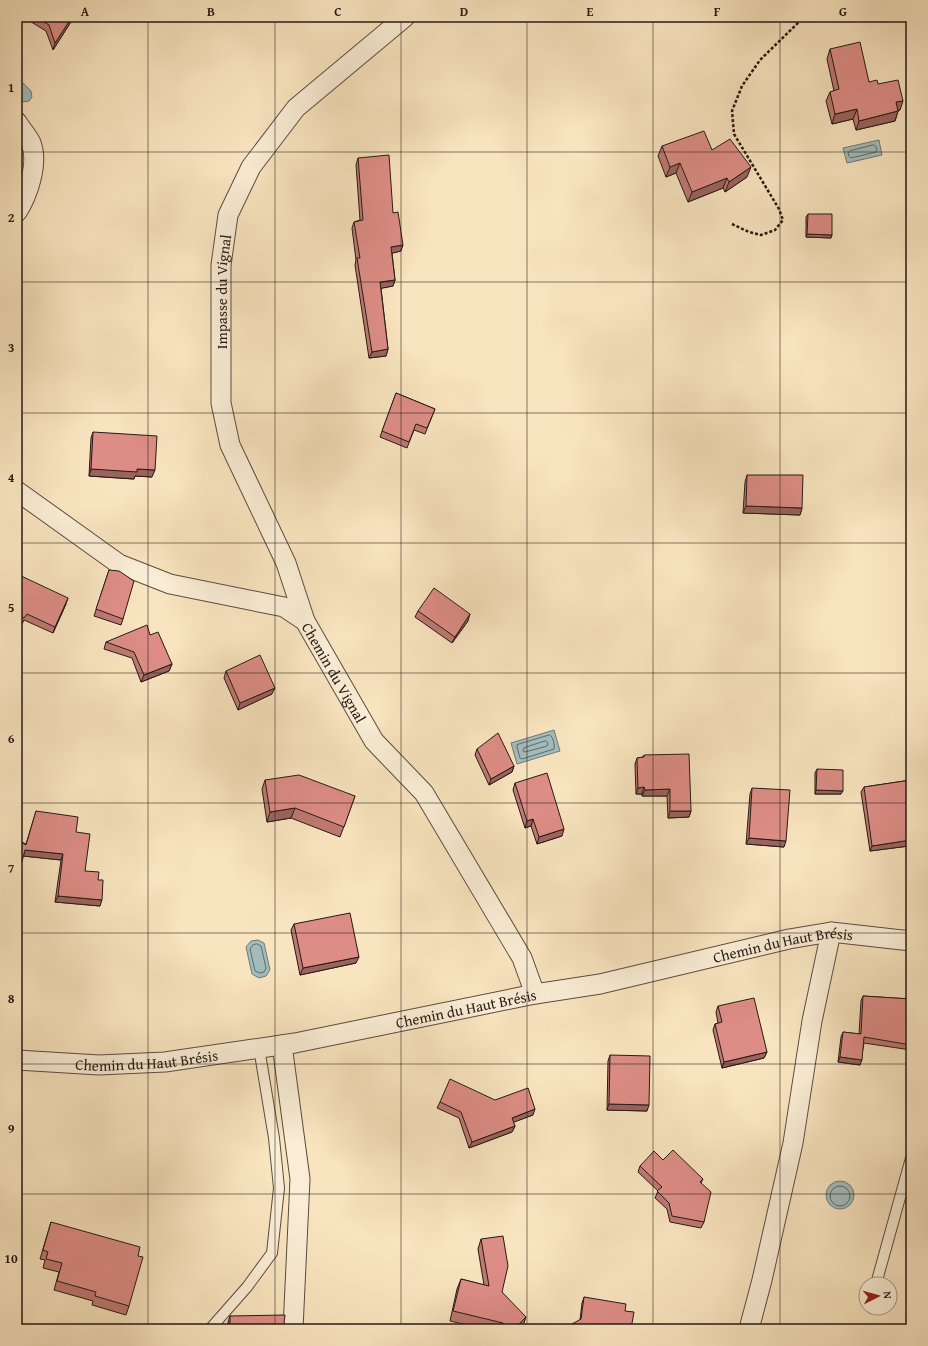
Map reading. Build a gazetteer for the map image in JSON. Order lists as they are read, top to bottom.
{
  "streets": {
    "street": ["Impasse du Vignal", "Chemin du Vignal", "Chemin du Haut Brésis"]
  },
  "crossings": [
    ["Impasse du Vignal", "Chemin du Vignal"],
    ["Chemin du Vignal", "Chemin du Haut Brésis"]
  ],
  "north": "right",
  "grid": {
    "columns": [
      "A",
      "B",
      "C",
      "D",
      "E",
      "F",
      "G"
    ],
    "rows": [
      "1",
      "2",
      "3",
      "4",
      "5",
      "6",
      "7",
      "8",
      "9",
      "10"
    ]
  }
}
